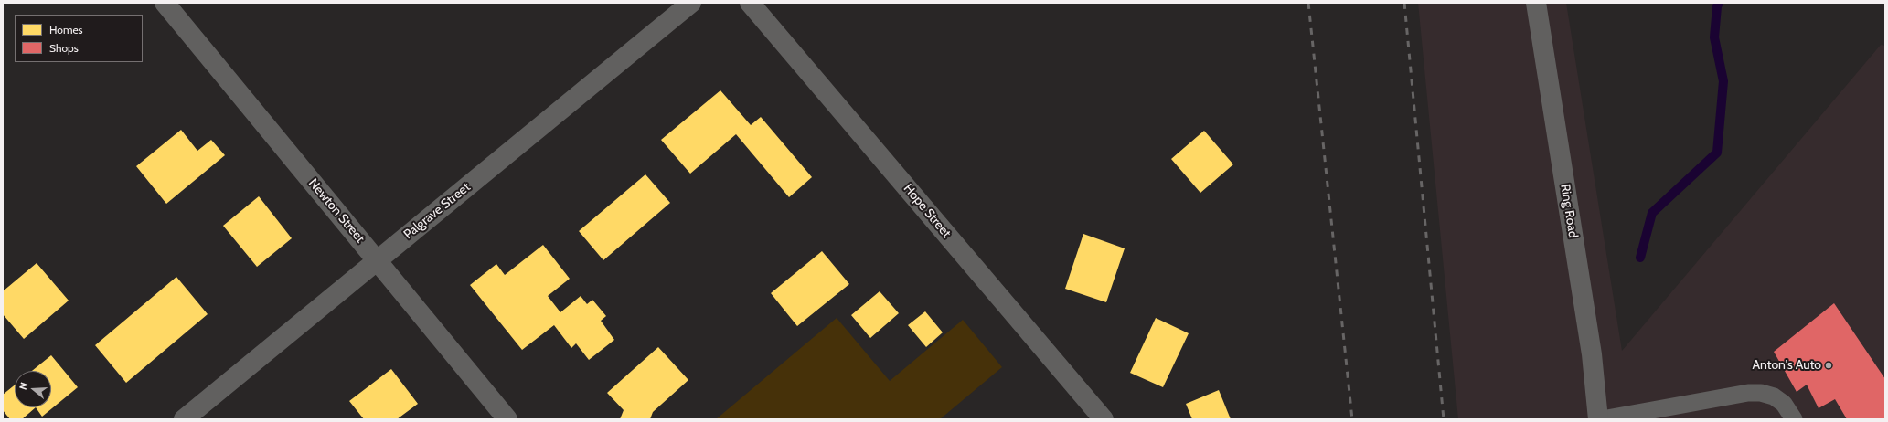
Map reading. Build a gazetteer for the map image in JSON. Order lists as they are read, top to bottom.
{
  "streets": {
    "street": [
      "Newton Street",
      "Palgrave Street",
      "Hope Street",
      "Ring Road"
    ]
  },
  "crossings": [
    ["Newton Street", "Palgrave Street"]
  ],
  "places": ["Anton's Auto"],
  "legend": ["Homes", "Shops"],
  "north": "left"
}
